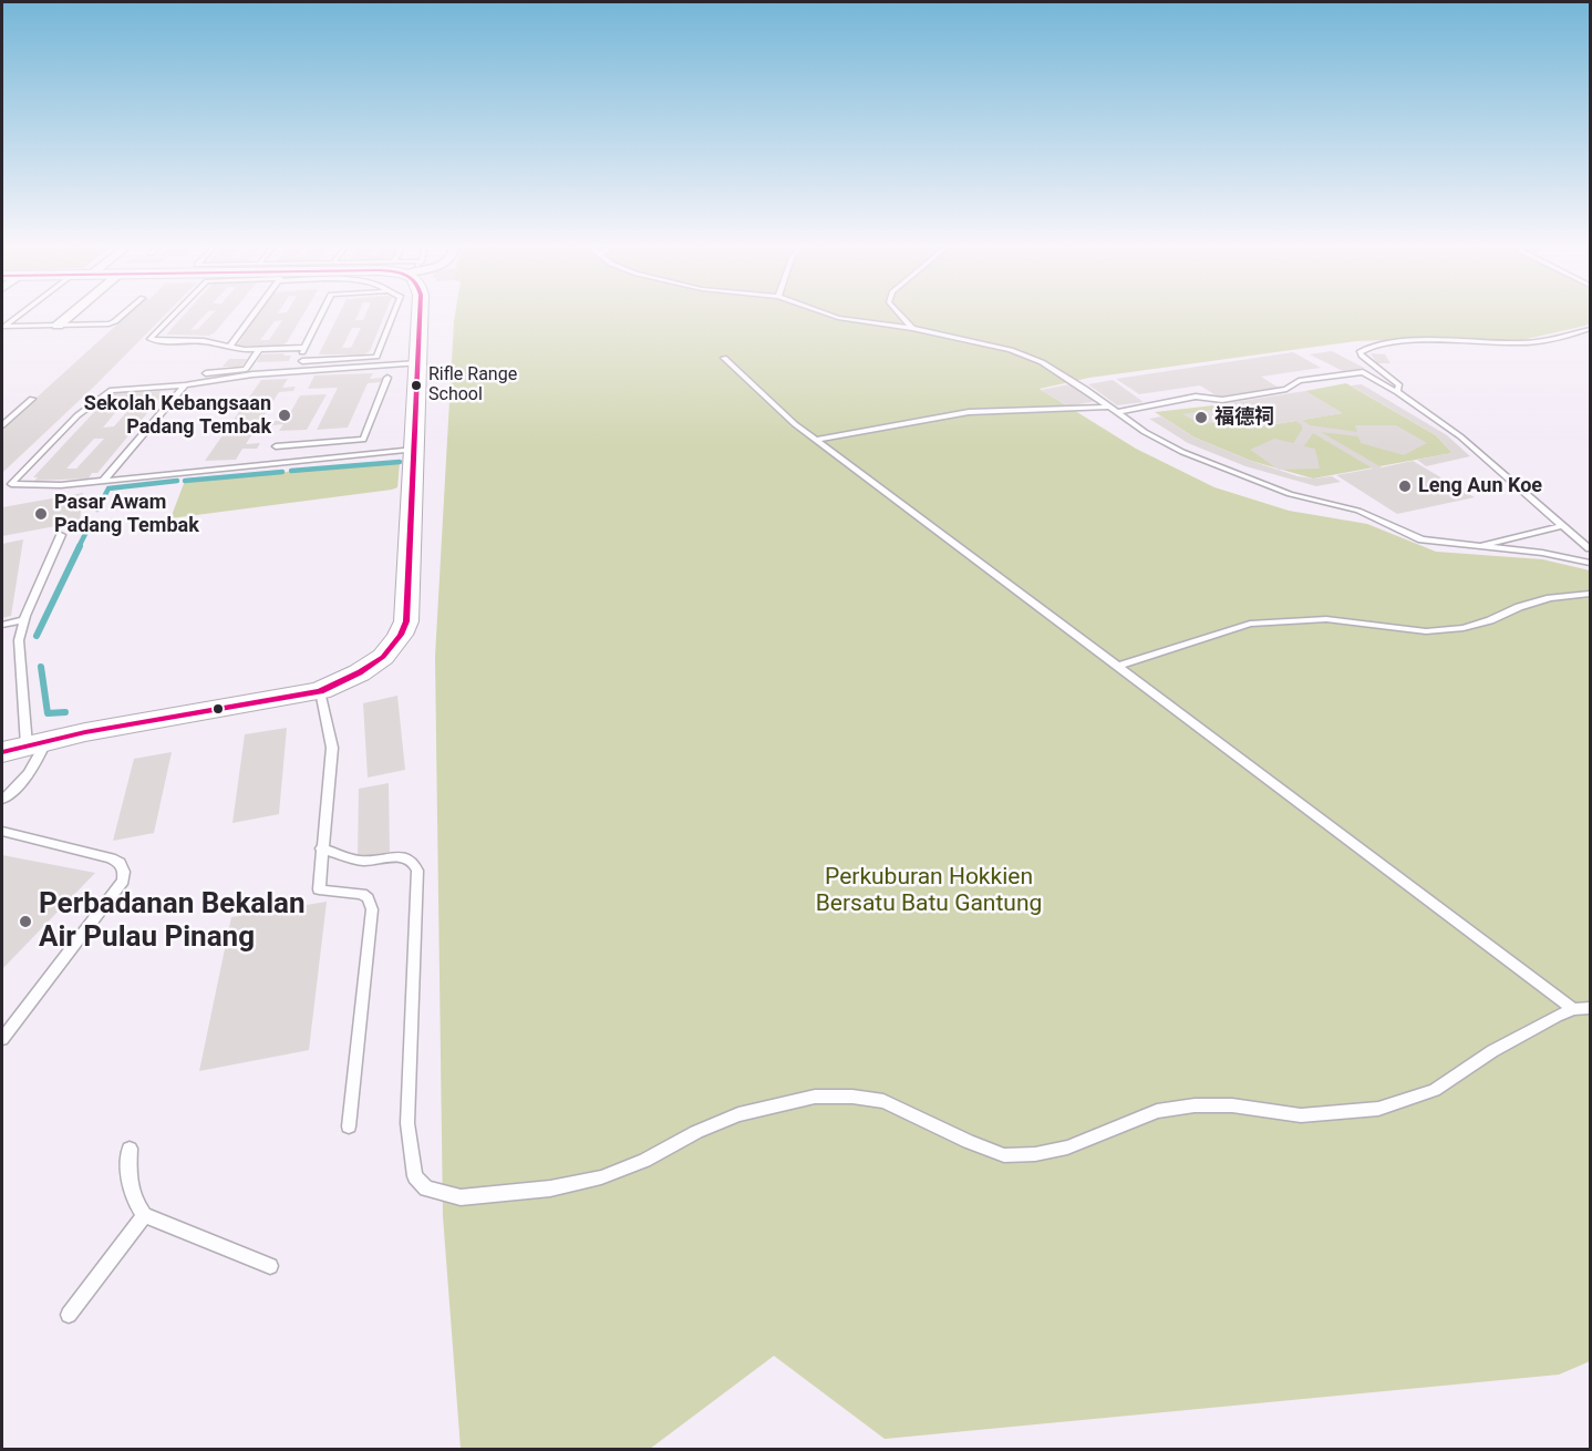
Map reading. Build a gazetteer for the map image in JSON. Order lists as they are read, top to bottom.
{
  "parks": ["Perkuburan Hokkien Bersatu Batu Gantung"],
  "places": [
    "Rifle Range School",
    "Sekolah Kebangsaan Padang Tembak",
    "福德祠",
    "Leng Aun Koe",
    "Pasar Awam Padang Tembak",
    "Perbadanan Bekalan Air Pulau Pinang"
  ]
}
